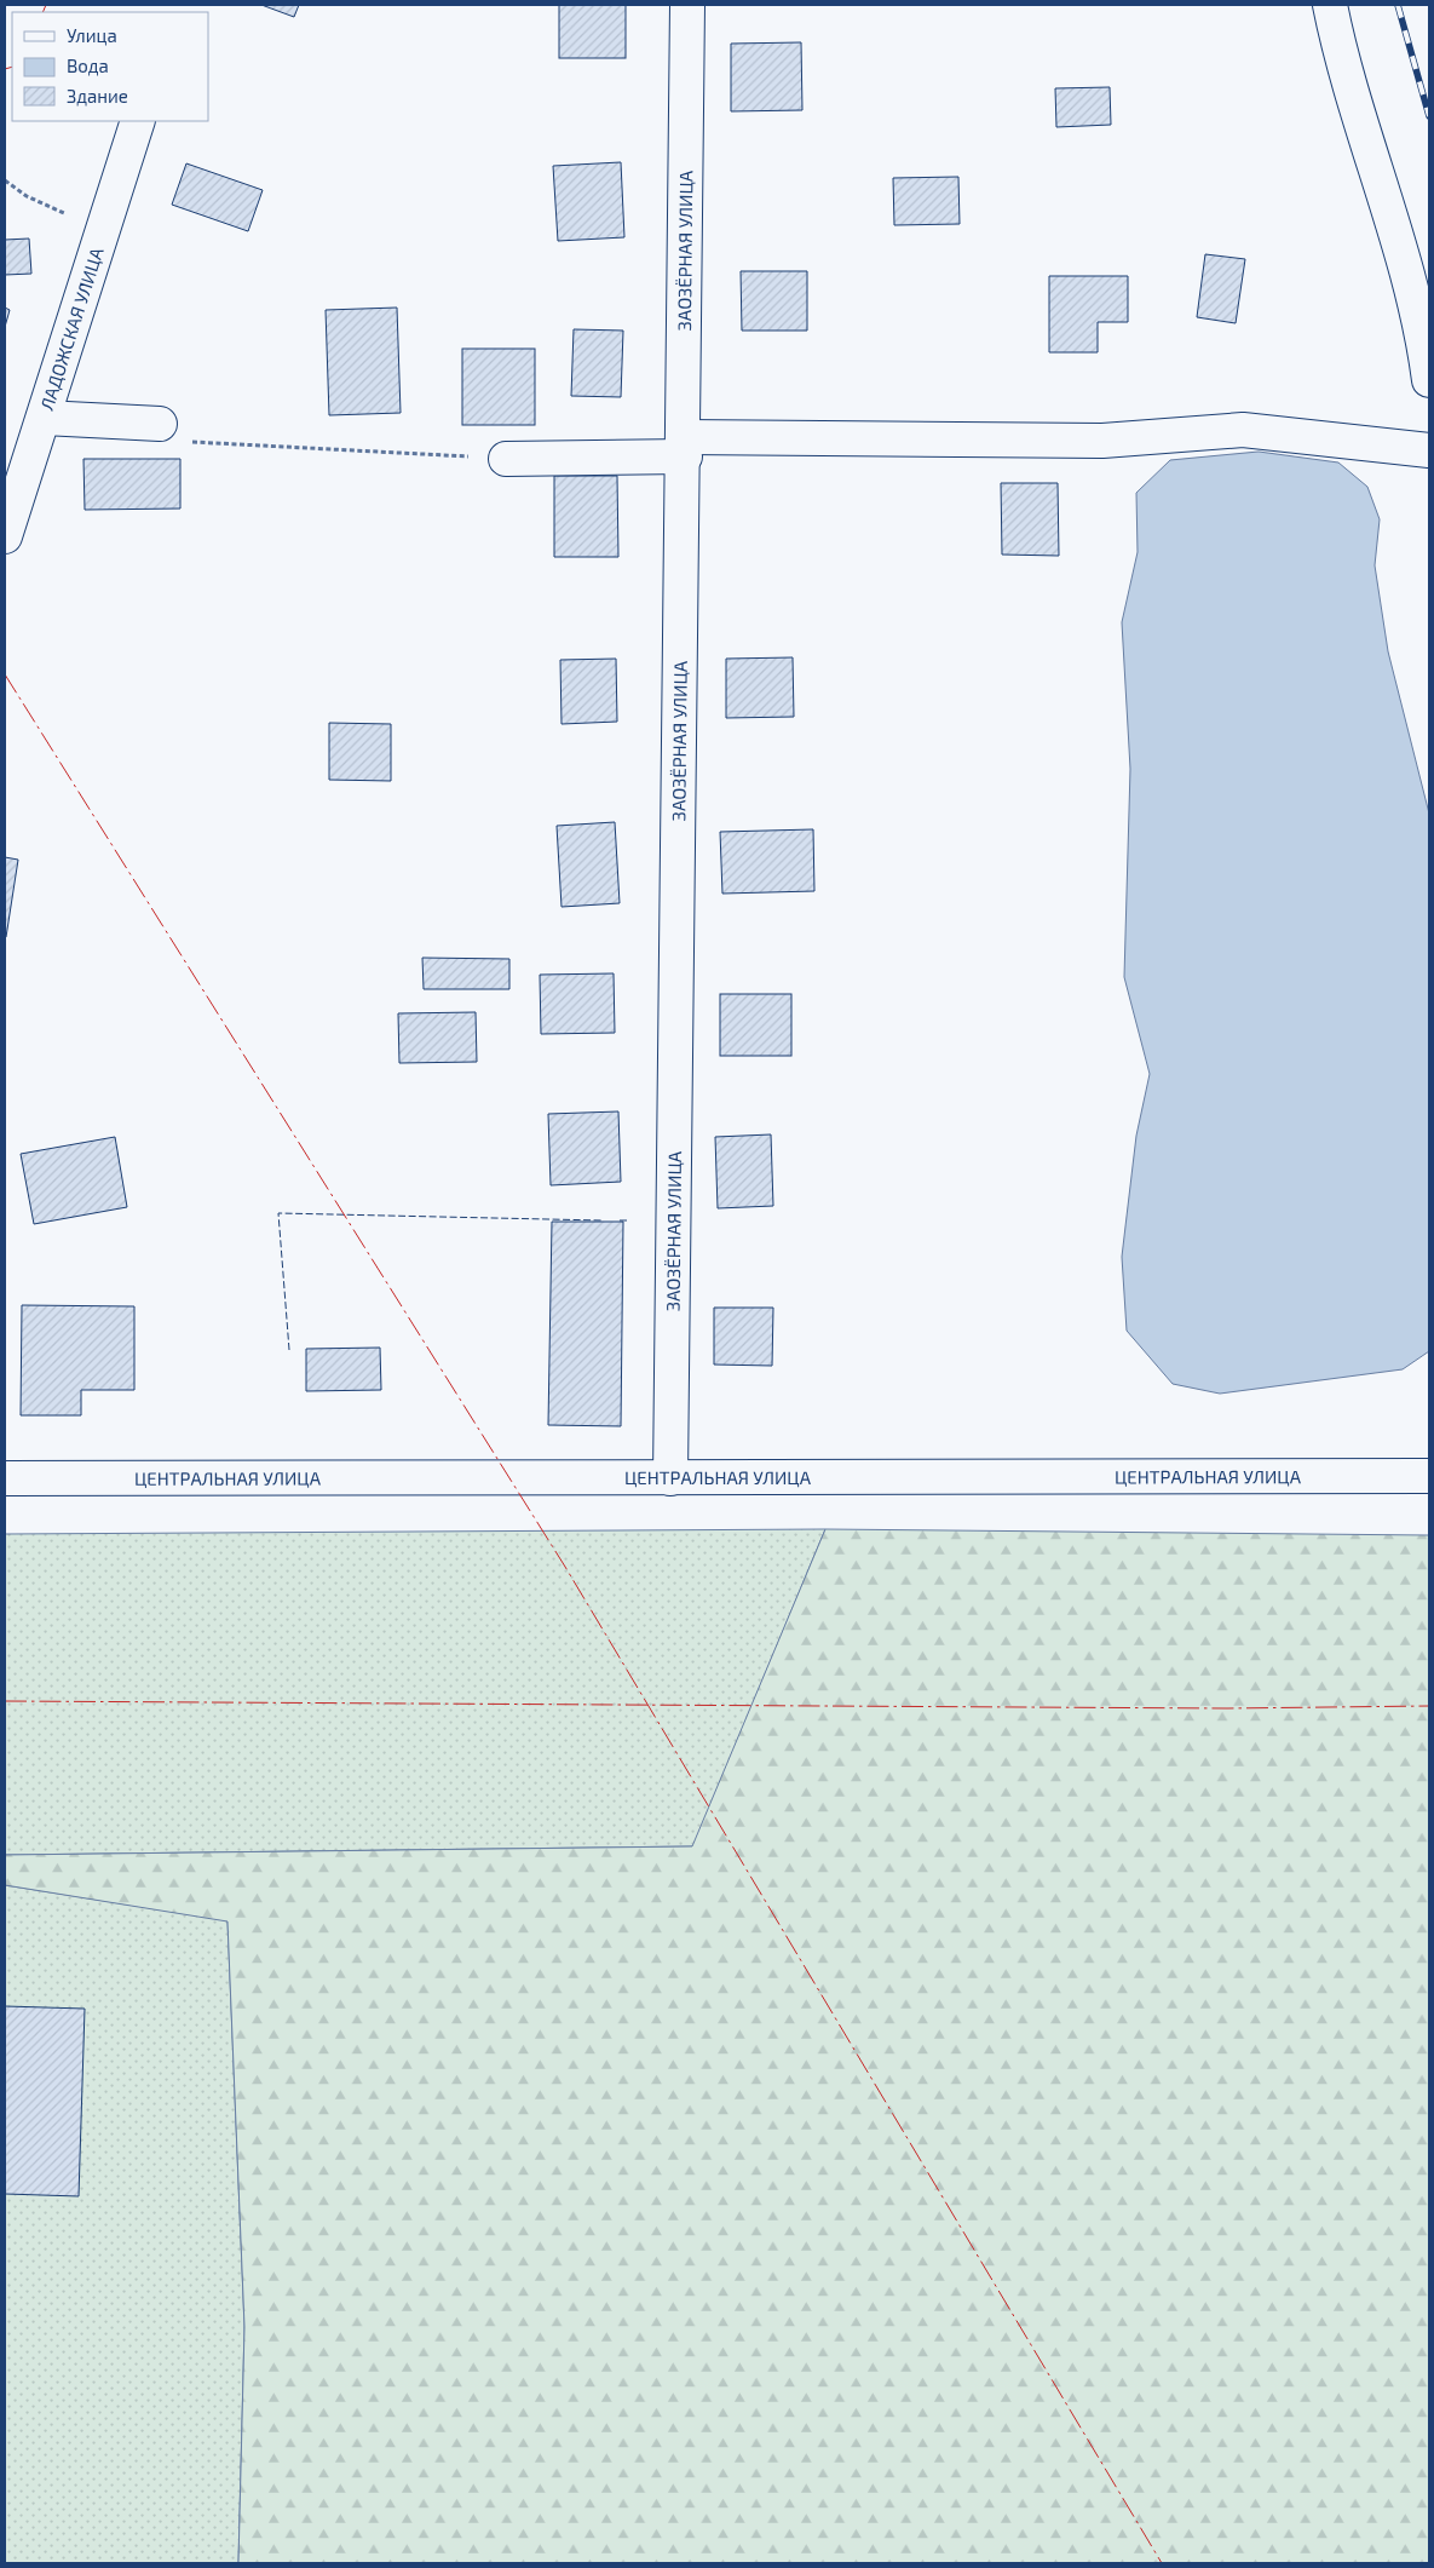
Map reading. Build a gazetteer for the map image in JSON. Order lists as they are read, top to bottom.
{
  "streets": {
    "street": ["ЗАОЗЁРНАЯ УЛИЦА", "ЛАДОЖСКАЯ УЛИЦА", "ЦЕНТРАЛЬНАЯ УЛИЦА"]
  },
  "crossings": [
    ["ЗАОЗЁРНАЯ УЛИЦА", "ЦЕНТРАЛЬНАЯ УЛИЦА"]
  ],
  "legend": ["Улица", "Вода", "Здание"]
}
